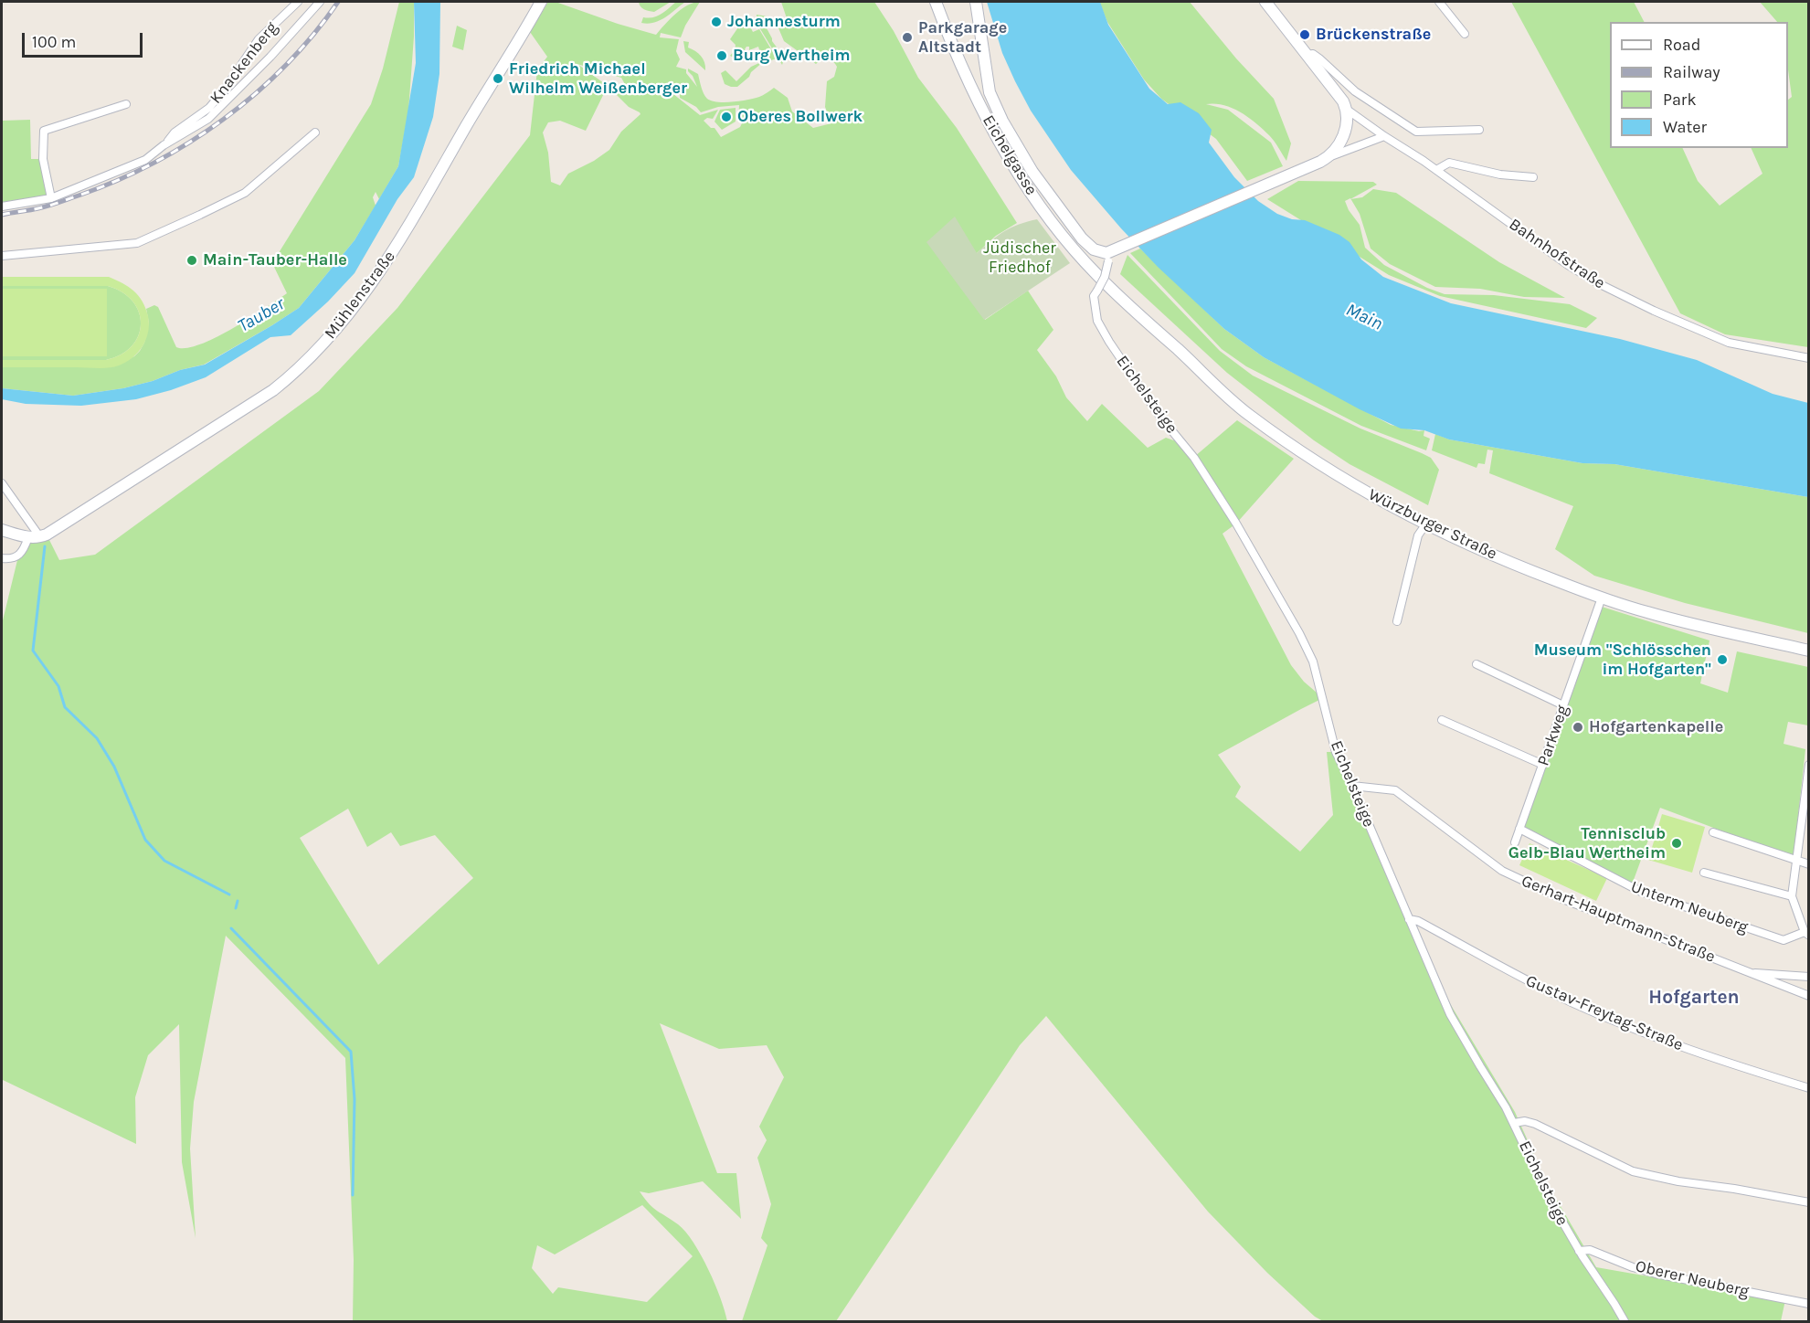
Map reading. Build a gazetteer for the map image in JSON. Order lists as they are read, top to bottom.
{
  "streets": {
    "main road": ["Eichelgasse", "Mühlenstraße", "Würzburger Straße"],
    "street": [
      "Knackenberg",
      "Bahnhofstraße",
      "Eichelsteige",
      "Parkweg",
      "Unterm Neuberg",
      "Gerhart-Hauptmann-Straße",
      "Gustav-Freytag-Straße",
      "Oberer Neuberg"
    ]
  },
  "crossings": [
    ["Eichelgasse", "Würzburger Straße"],
    ["Eichelsteige", "Gerhart-Hauptmann-Straße"],
    ["Eichelsteige", "Gustav-Freytag-Straße"],
    ["Eichelsteige", "Oberer Neuberg"],
    ["Würzburger Straße", "Parkweg"],
    ["Parkweg", "Unterm Neuberg"]
  ],
  "districts": ["Hofgarten"],
  "water": ["Tauber", "Main"],
  "parks": ["Jüdischer Friedhof"],
  "places": [
    "Johannesturm",
    "Brückenstraße",
    "Parkgarage Altstadt",
    "Burg Wertheim",
    "Friedrich Michael Wilhelm Weißenberger",
    "Oberes Bollwerk",
    "Main-Tauber-Halle",
    "Museum \"Schlösschen im Hofgarten\"",
    "Hofgartenkapelle",
    "Tennisclub Gelb-Blau Wertheim"
  ],
  "legend": [
    "Road",
    "Railway",
    "Park",
    "Water"
  ],
  "scale_bar": "100 m"
}
